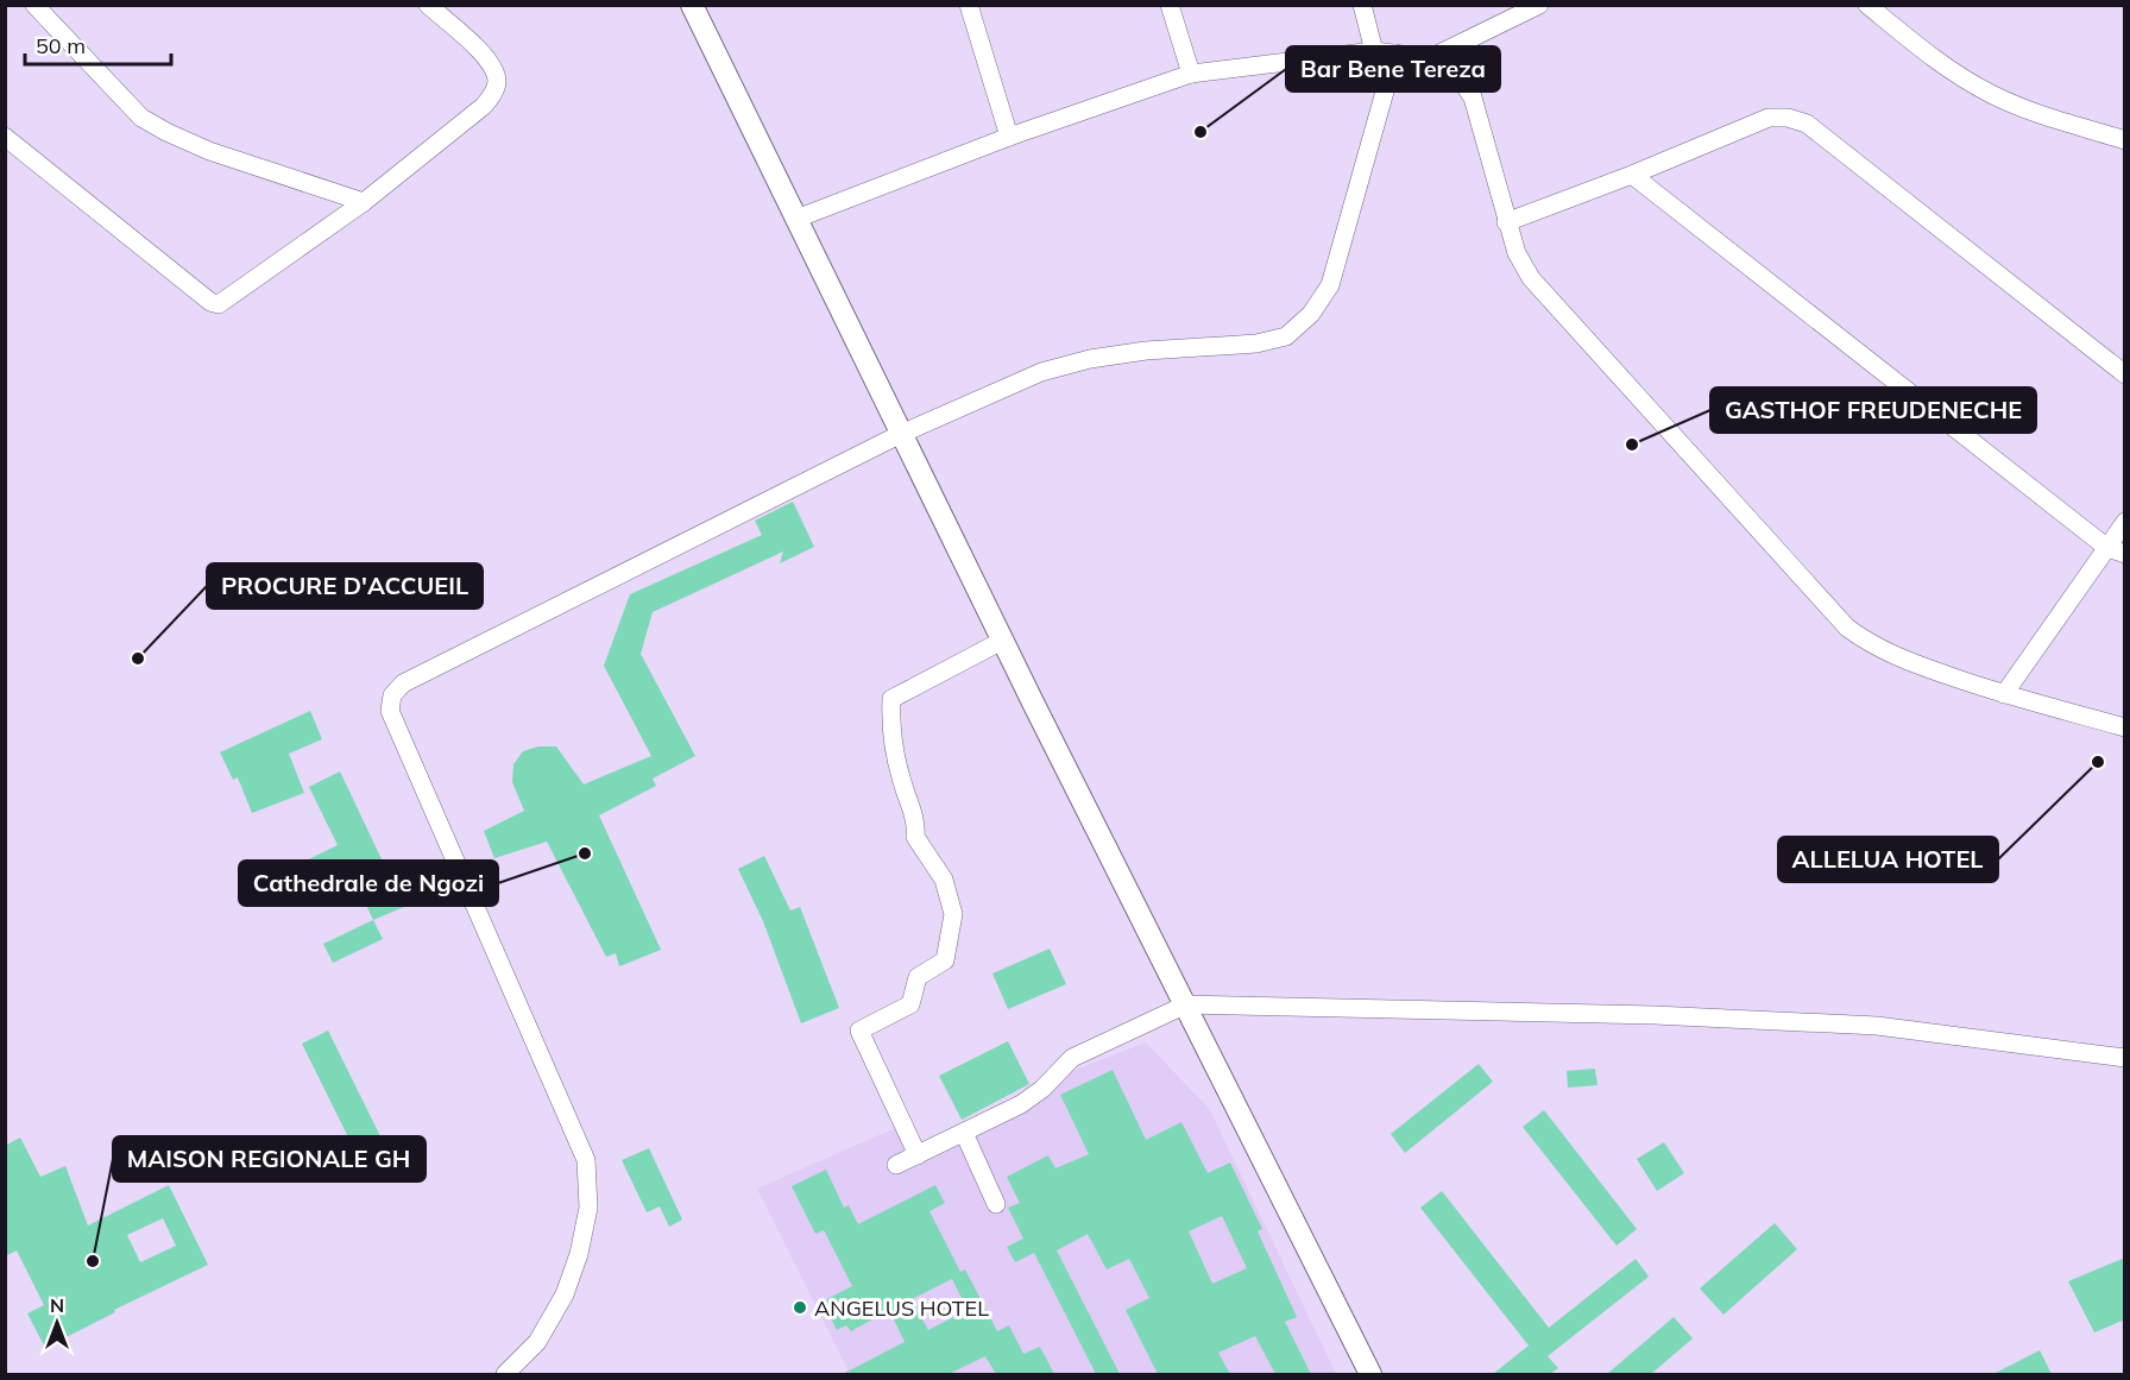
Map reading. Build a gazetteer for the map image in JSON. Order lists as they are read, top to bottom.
{
  "places": [
    "Bar Bene Tereza",
    "GASTHOF FREUDENECHE",
    "PROCURE D'ACCUEIL",
    "ALLELUA HOTEL",
    "Cathedrale de Ngozi",
    "MAISON REGIONALE GH",
    "ANGELUS HOTEL"
  ],
  "scale_bar": "50 m",
  "north": "top"
}
